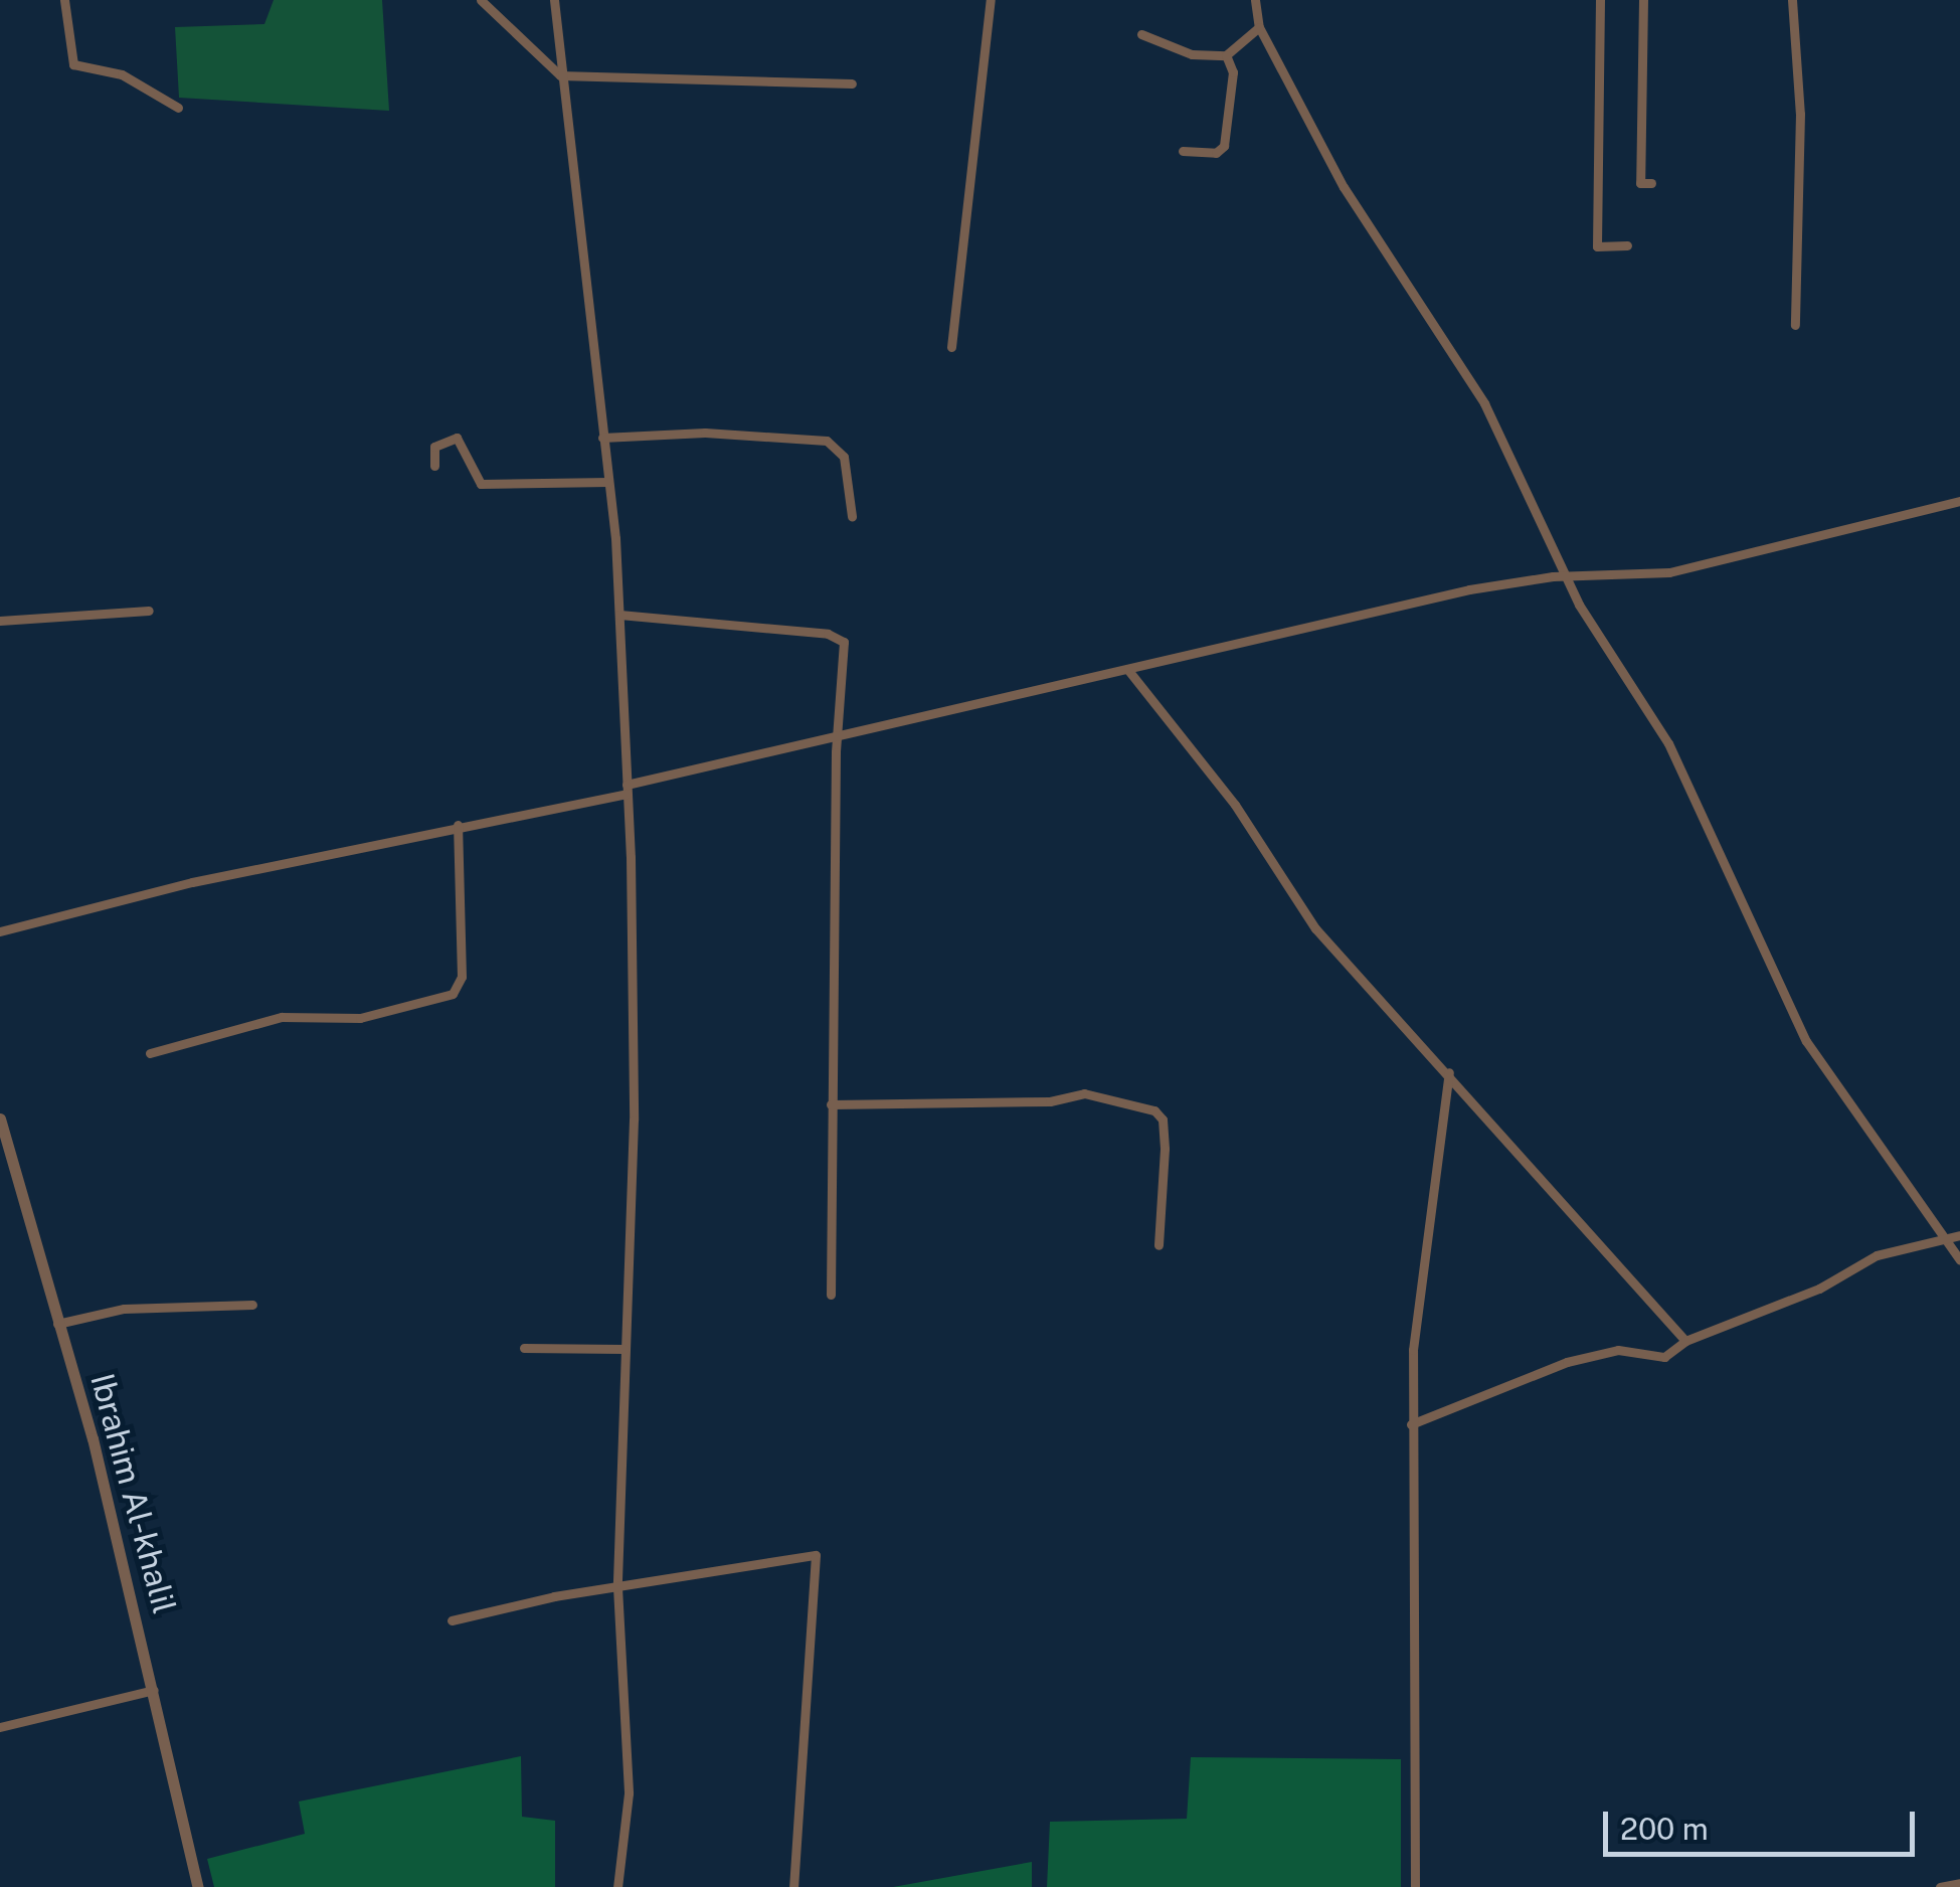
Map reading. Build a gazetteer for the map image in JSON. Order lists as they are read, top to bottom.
{
  "streets": {
    "street": ["Ibrahim Al-khalil"]
  },
  "scale_bar": "200 m"
}
